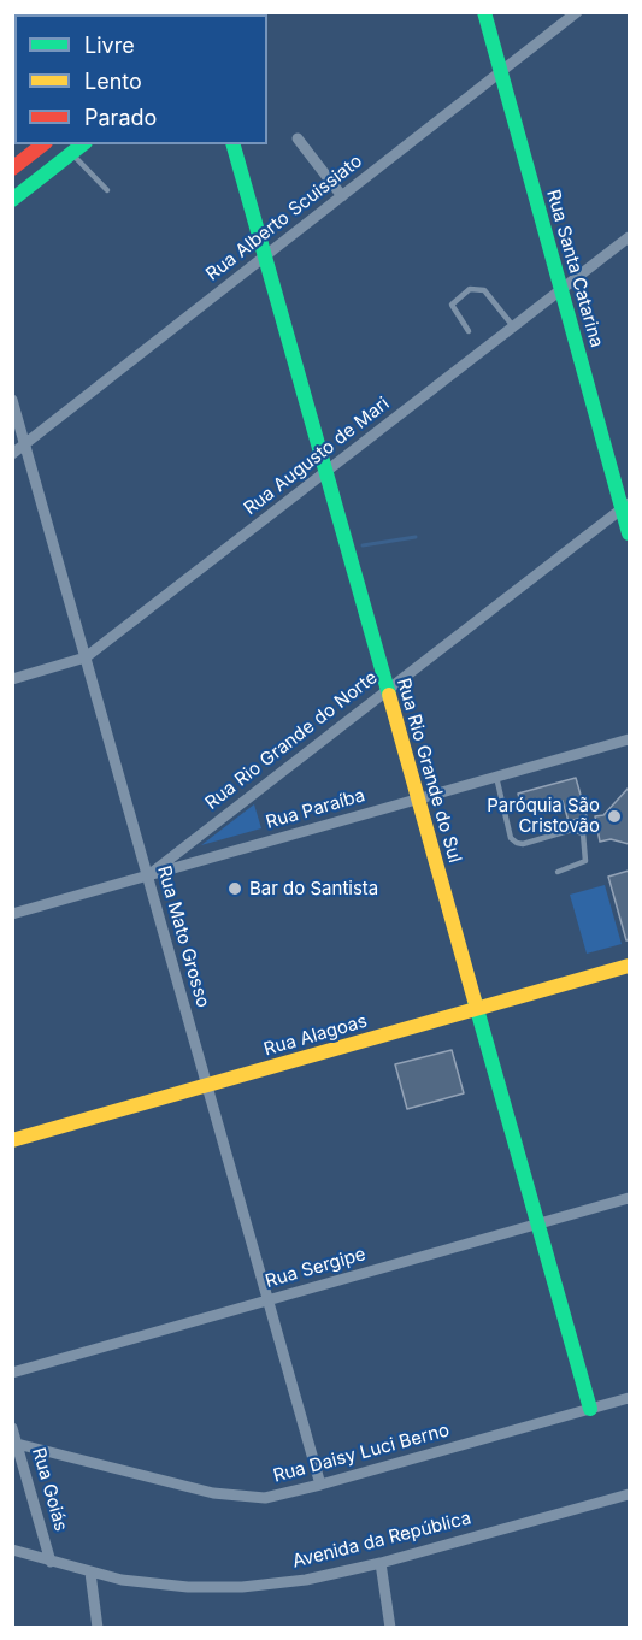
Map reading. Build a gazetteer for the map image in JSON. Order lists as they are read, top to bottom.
{
  "streets": {
    "street": [
      "Rua Alberto Scuissiato",
      "Rua Santa Catarina",
      "Rua Augusto de Mari",
      "Rua Rio Grande do Norte",
      "Rua Rio Grande do Sul",
      "Rua Paraíba",
      "Rua Mato Grosso",
      "Rua Alagoas",
      "Rua Sergipe",
      "Rua Daisy Luci Berno",
      "Rua Goiás",
      "Avenida da República"
    ]
  },
  "crossings": [
    ["Rua Alberto Scuissiato", "Rua Santa Catarina"],
    ["Rua Alberto Scuissiato", "Rua Rio Grande do Sul"],
    ["Rua Alberto Scuissiato", "Rua Mato Grosso"],
    ["Rua Santa Catarina", "Rua Augusto de Mari"],
    ["Rua Santa Catarina", "Rua Rio Grande do Norte"],
    ["Rua Augusto de Mari", "Rua Rio Grande do Sul"],
    ["Rua Augusto de Mari", "Rua Mato Grosso"],
    ["Rua Rio Grande do Norte", "Rua Rio Grande do Sul"],
    ["Rua Rio Grande do Norte", "Rua Paraíba"],
    ["Rua Rio Grande do Norte", "Rua Mato Grosso"],
    ["Rua Rio Grande do Sul", "Rua Paraíba"],
    ["Rua Rio Grande do Sul", "Rua Alagoas"],
    ["Rua Rio Grande do Sul", "Rua Sergipe"],
    ["Rua Rio Grande do Sul", "Rua Daisy Luci Berno"],
    ["Rua Paraíba", "Rua Mato Grosso"],
    ["Rua Mato Grosso", "Rua Alagoas"],
    ["Rua Mato Grosso", "Rua Sergipe"],
    ["Rua Mato Grosso", "Rua Daisy Luci Berno"],
    ["Rua Daisy Luci Berno", "Rua Goiás"],
    ["Rua Goiás", "Avenida da República"]
  ],
  "places": ["Paróquia São Cristovão", "Bar do Santista"],
  "legend": ["Livre", "Lento", "Parado"]
}
